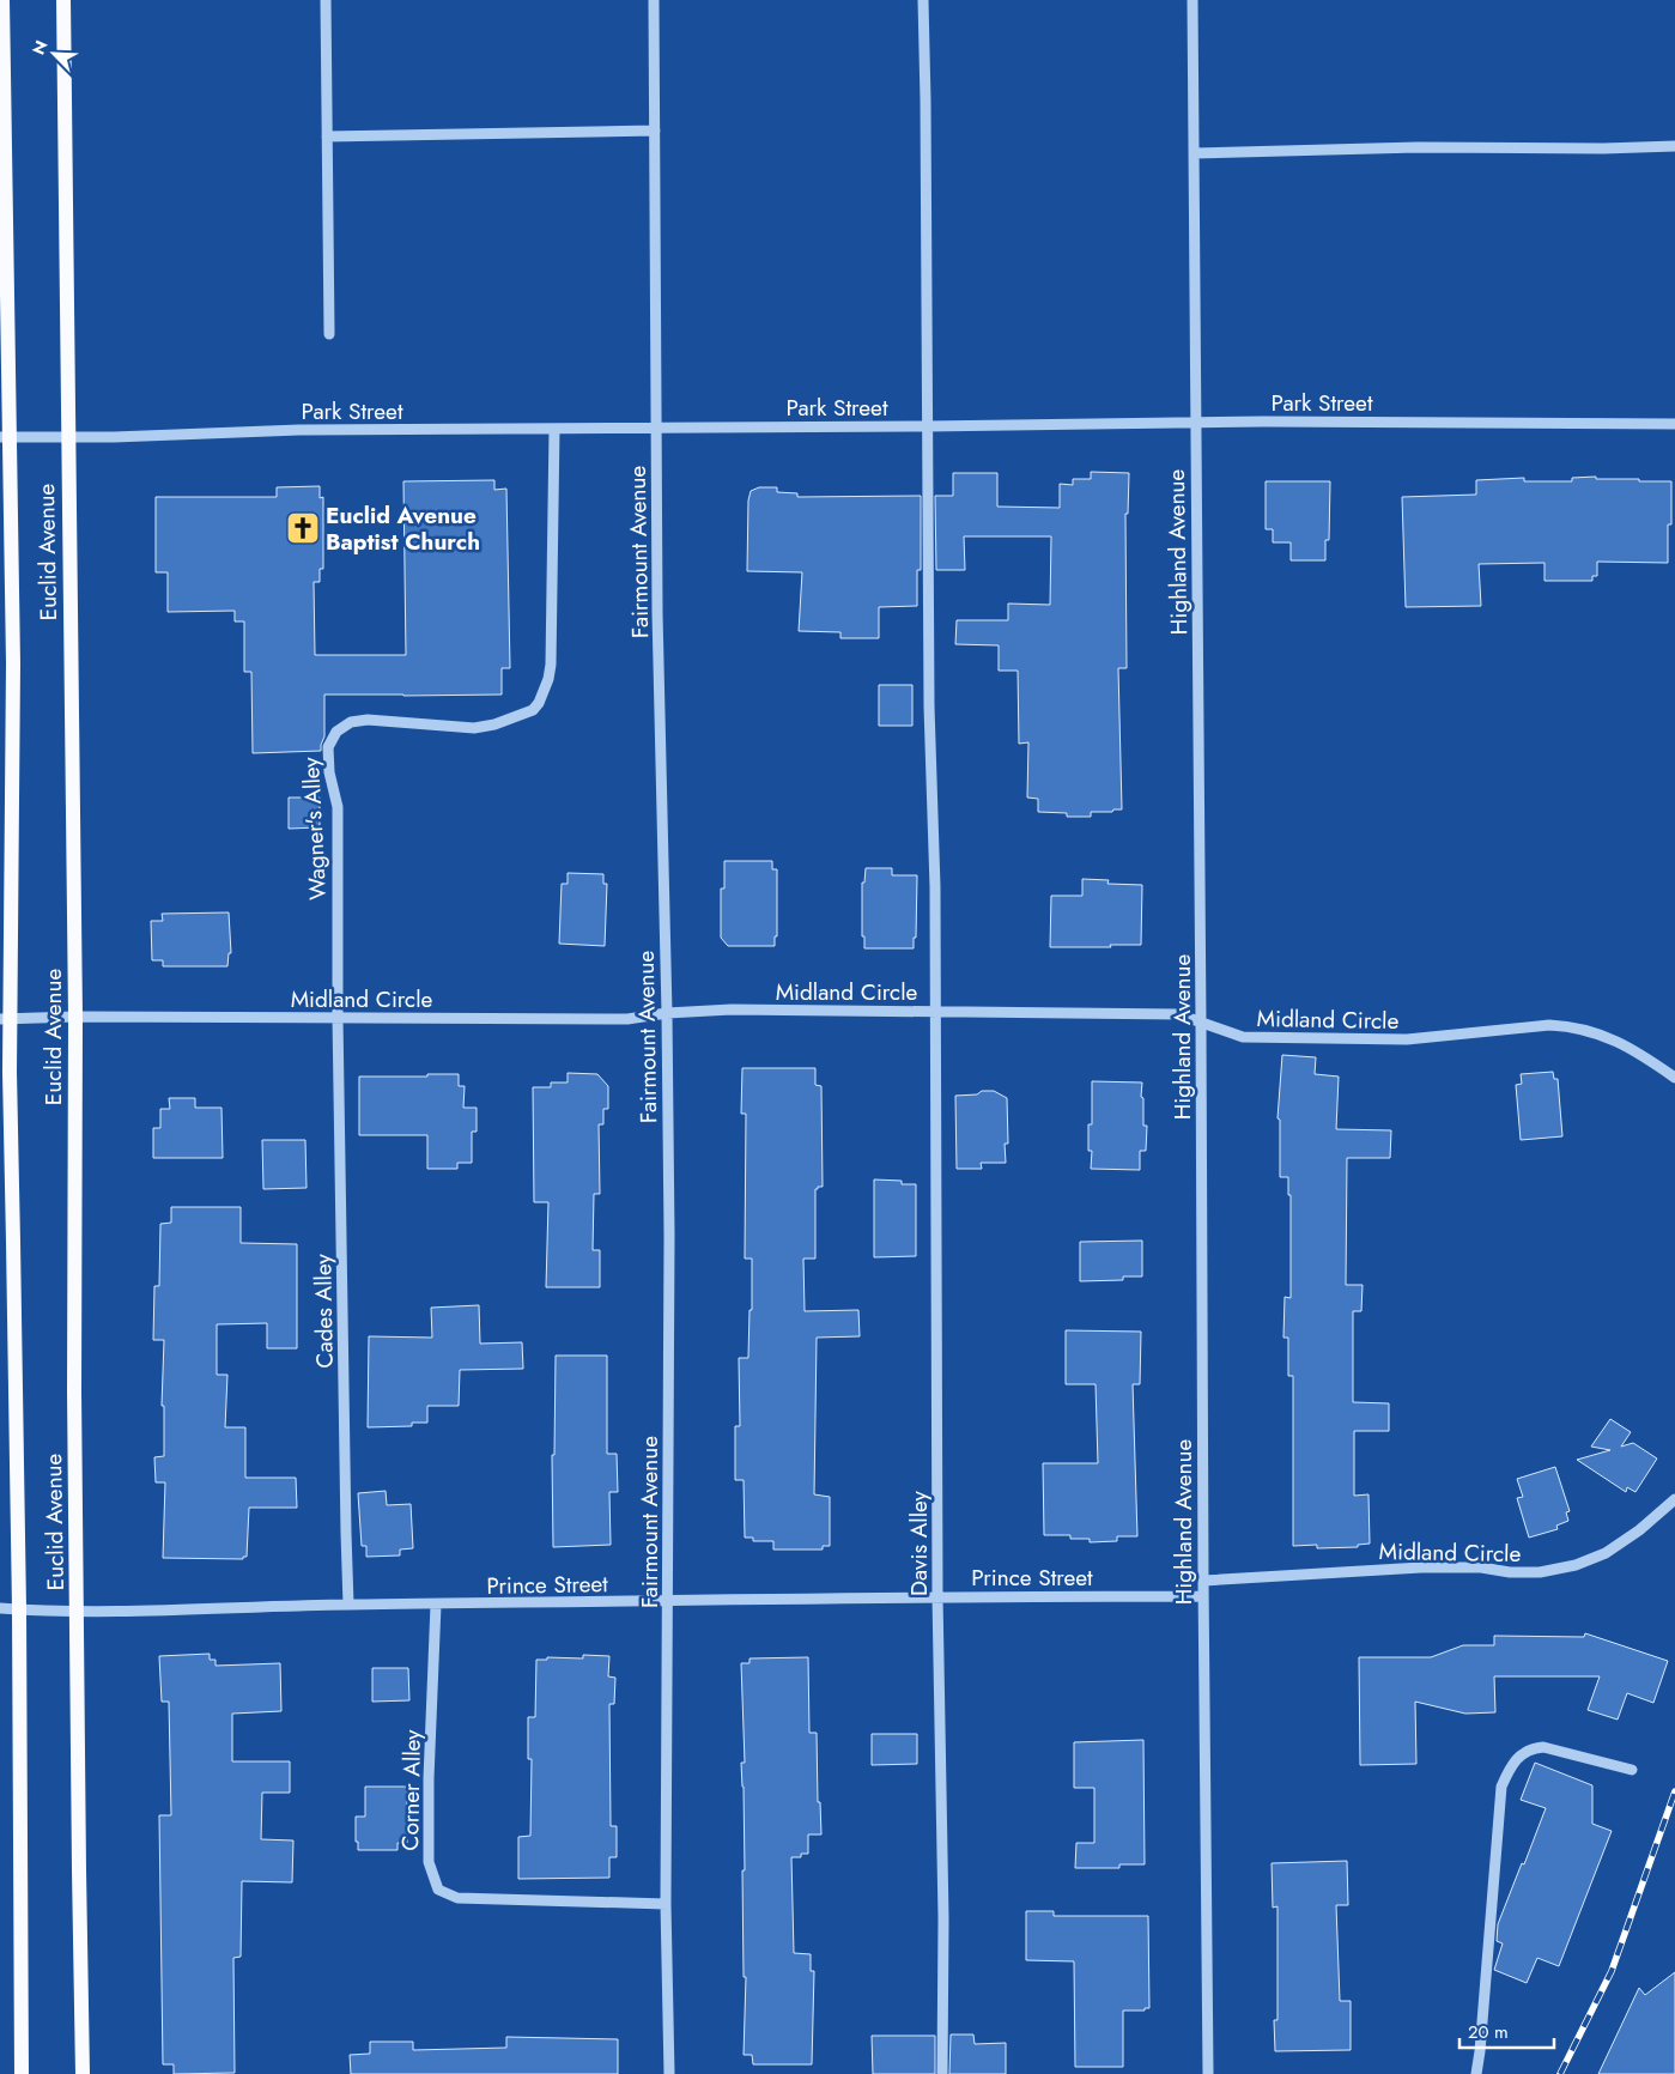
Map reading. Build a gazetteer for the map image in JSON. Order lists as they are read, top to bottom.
{
  "streets": {
    "main road": ["Euclid Avenue"],
    "street": [
      "Park Street",
      "Fairmount Avenue",
      "Highland Avenue",
      "Wagner's Alley",
      "Midland Circle",
      "Cades Alley",
      "Davis Alley",
      "Prince Street",
      "Corner Alley"
    ]
  },
  "crossings": [
    ["Park Street", "Euclid Avenue"],
    ["Park Street", "Fairmount Avenue"],
    ["Park Street", "Highland Avenue"],
    ["Park Street", "Wagner's Alley"],
    ["Park Street", "Davis Alley"],
    ["Euclid Avenue", "Midland Circle"],
    ["Euclid Avenue", "Prince Street"],
    ["Fairmount Avenue", "Midland Circle"],
    ["Fairmount Avenue", "Prince Street"],
    ["Fairmount Avenue", "Corner Alley"],
    ["Highland Avenue", "Midland Circle"],
    ["Highland Avenue", "Prince Street"],
    ["Wagner's Alley", "Midland Circle"],
    ["Wagner's Alley", "Cades Alley"],
    ["Midland Circle", "Cades Alley"],
    ["Midland Circle", "Davis Alley"],
    ["Cades Alley", "Prince Street"],
    ["Davis Alley", "Prince Street"],
    ["Prince Street", "Corner Alley"]
  ],
  "places": {
    "church": ["Euclid Avenue Baptist Church"]
  },
  "scale_bar": "20 m",
  "north": "top left"
}
